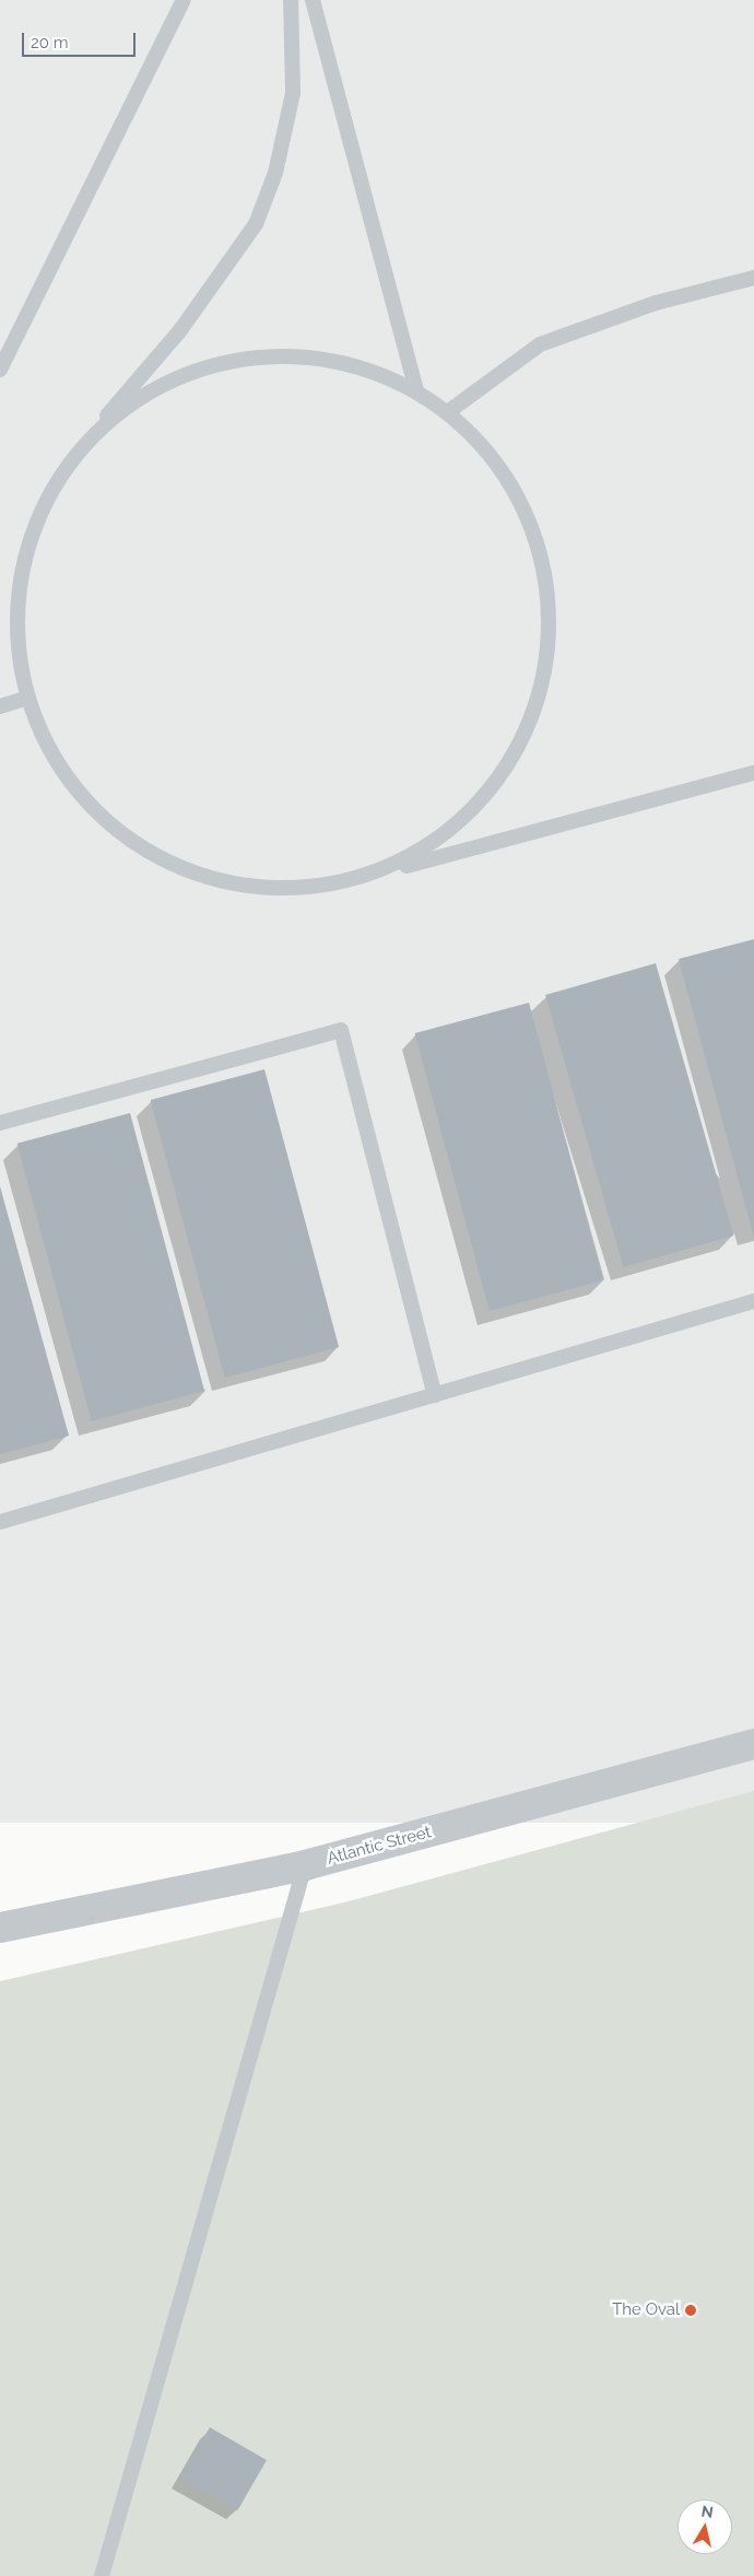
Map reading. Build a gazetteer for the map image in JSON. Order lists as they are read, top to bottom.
{
  "streets": {
    "street": ["Atlantic Street"]
  },
  "places": ["The Oval"],
  "scale_bar": "20 m",
  "north": "top"
}
